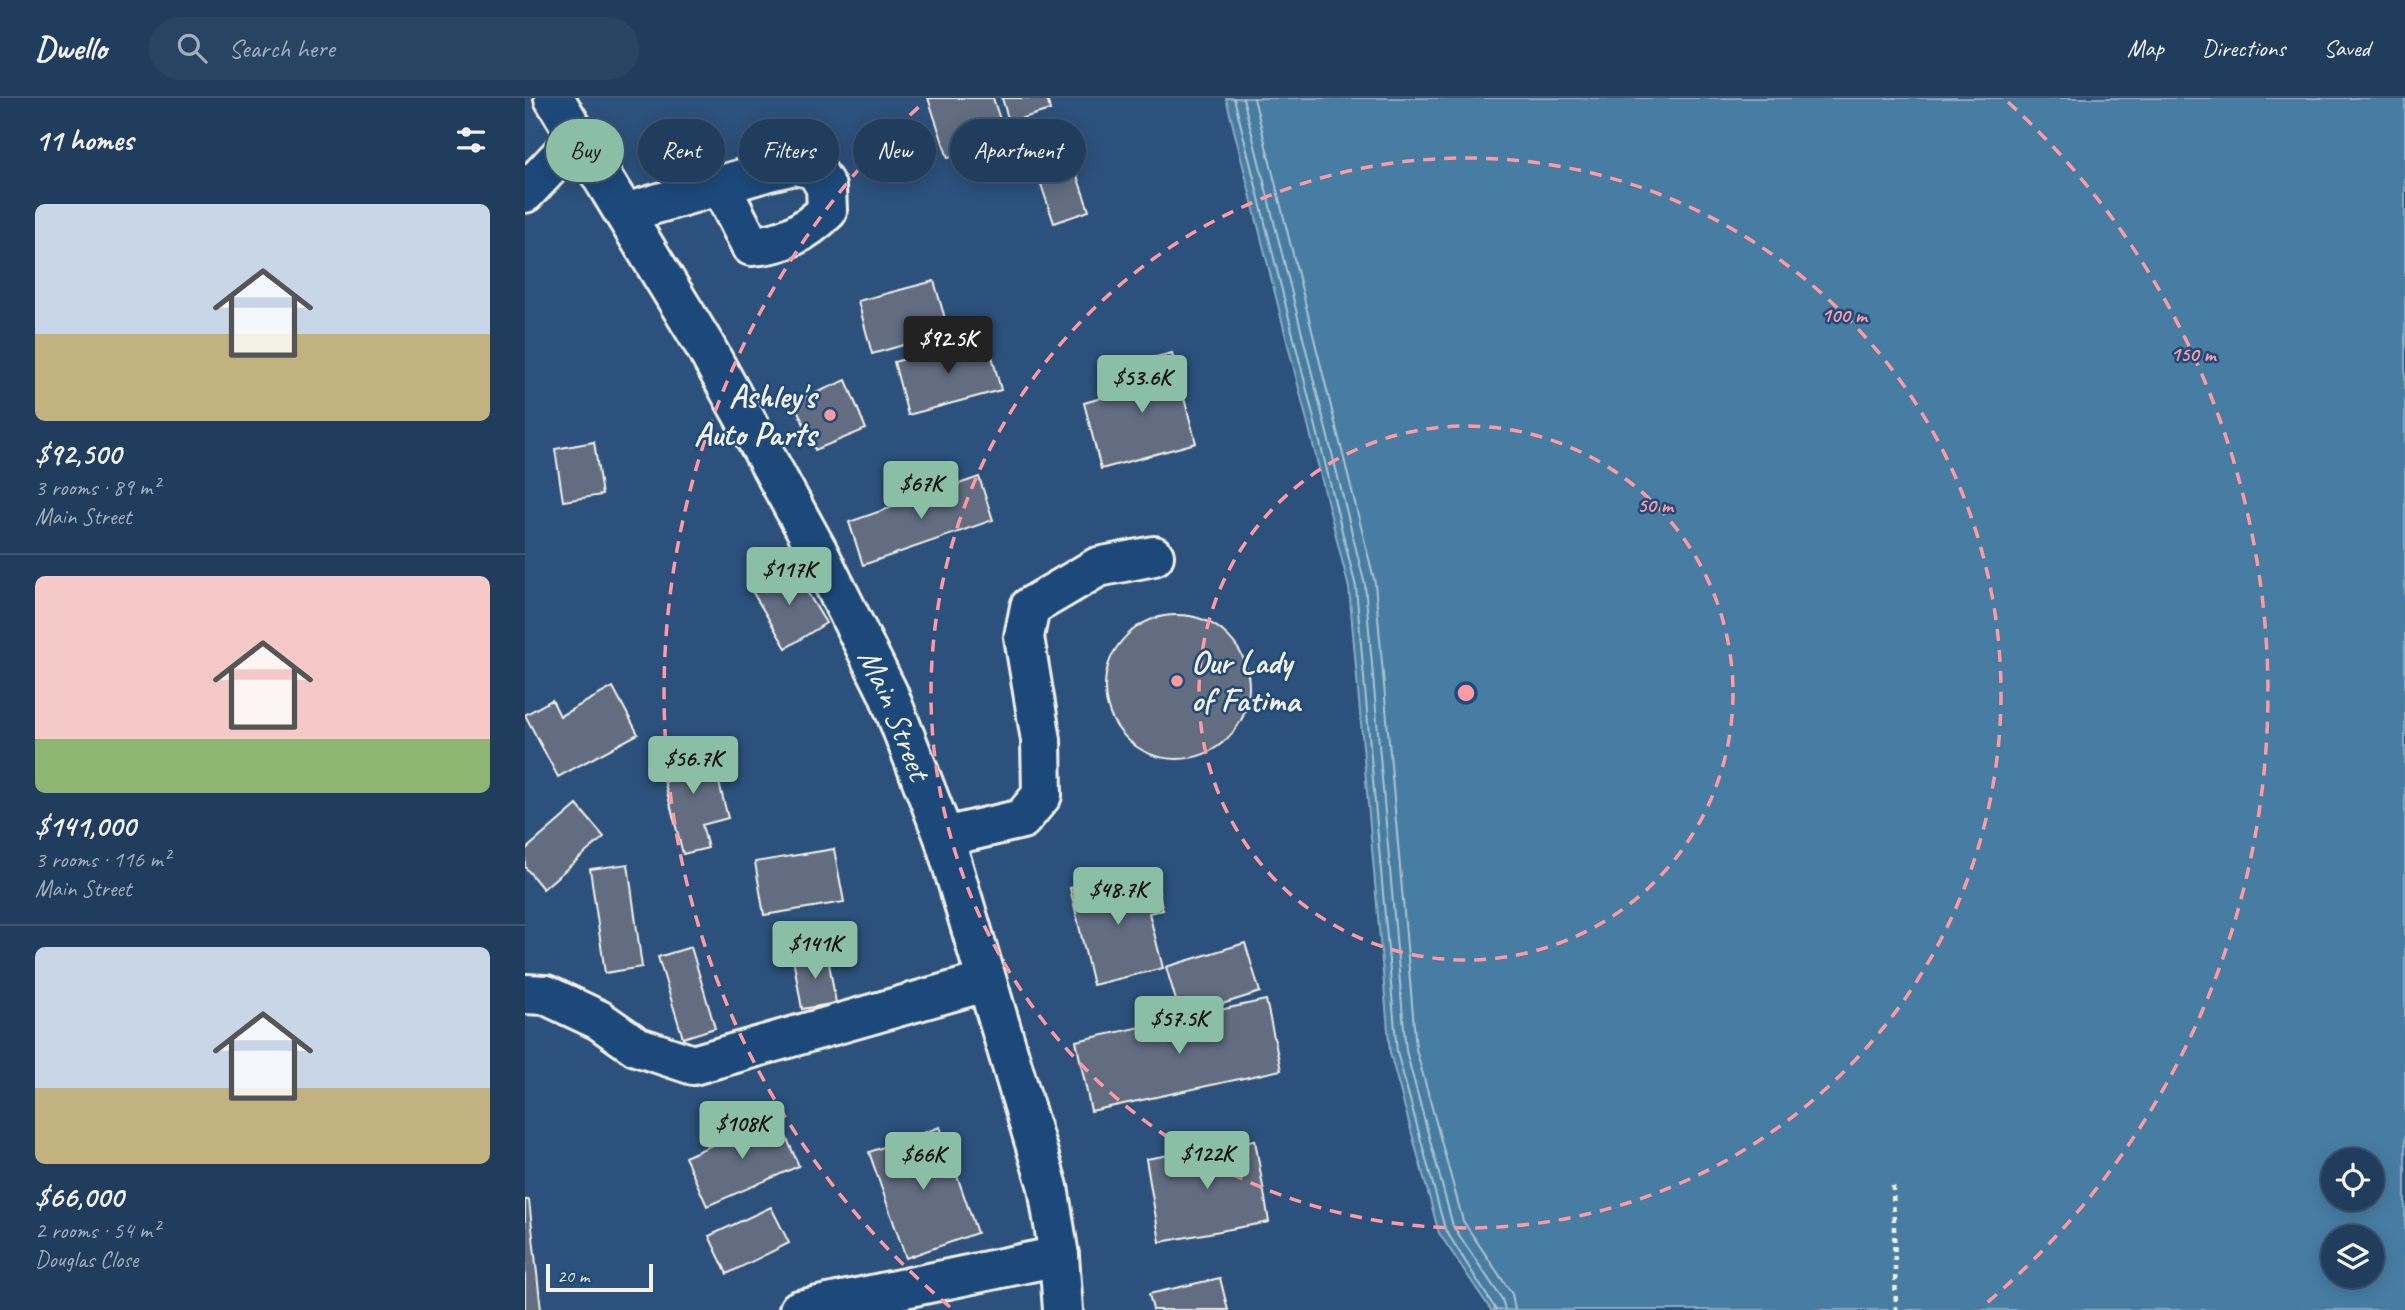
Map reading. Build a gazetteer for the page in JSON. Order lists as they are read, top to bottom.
{
  "streets": {
    "street": ["Main Street"]
  },
  "places": ["Ashley's Auto Parts", "Our Lady of Fatima"],
  "scale_bar": "20 m",
  "page": {
    "header": "Dwello",
    "search": "Search here",
    "nav": ["Map", "Directions", "Saved"],
    "heading": "11 homes",
    "chip": [
      "Buy",
      "Rent",
      "Filters",
      "New",
      "Apartment"
    ],
    "list": [
      {
        "name": "$92,500",
        "note": "3 rooms · 89 m² · Main Street"
      },
      {
        "name": "$141,000",
        "note": "3 rooms · 116 m² · Main Street"
      },
      {
        "name": "$66,000",
        "note": "2 rooms · 54 m² · Douglas Close"
      }
    ],
    "price": [
      "$92.5K",
      "$53.6K",
      "$67K",
      "$117K",
      "$56.7K",
      "$48.7K",
      "$141K",
      "$57.5K",
      "$108K",
      "$122K",
      "$66K"
    ],
    "scale": "20 m"
  },
  "rings": ["100 m", "150 m", "50 m"]
}
